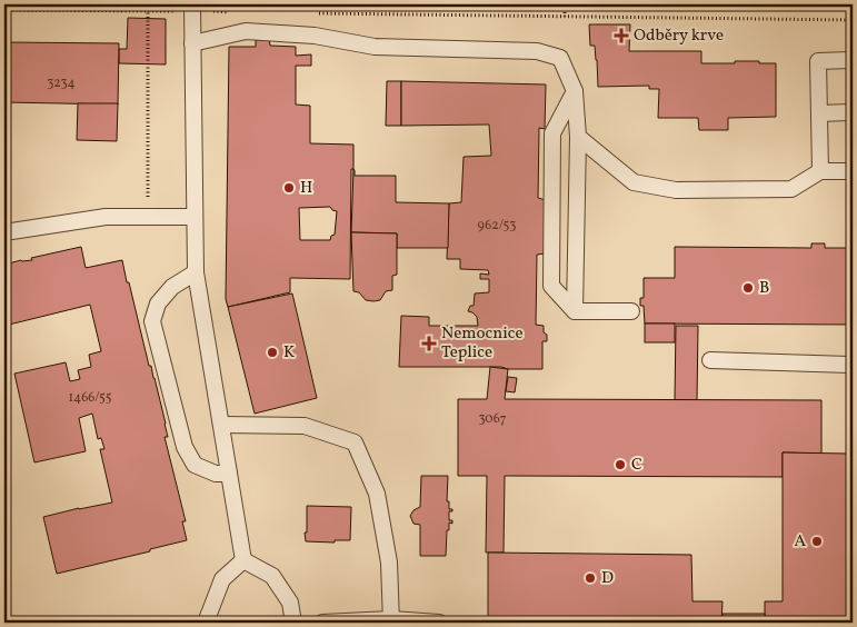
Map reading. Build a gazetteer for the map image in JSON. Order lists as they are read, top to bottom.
{
  "places": {
    "health": ["Odběry krve", "Nemocnice Teplice"],
    "other": [
      "H",
      "B",
      "K",
      "C",
      "A",
      "D"
    ]
  },
  "house_numbers": [
    "3234",
    "962/53",
    "1466/55",
    "3067"
  ]
}
